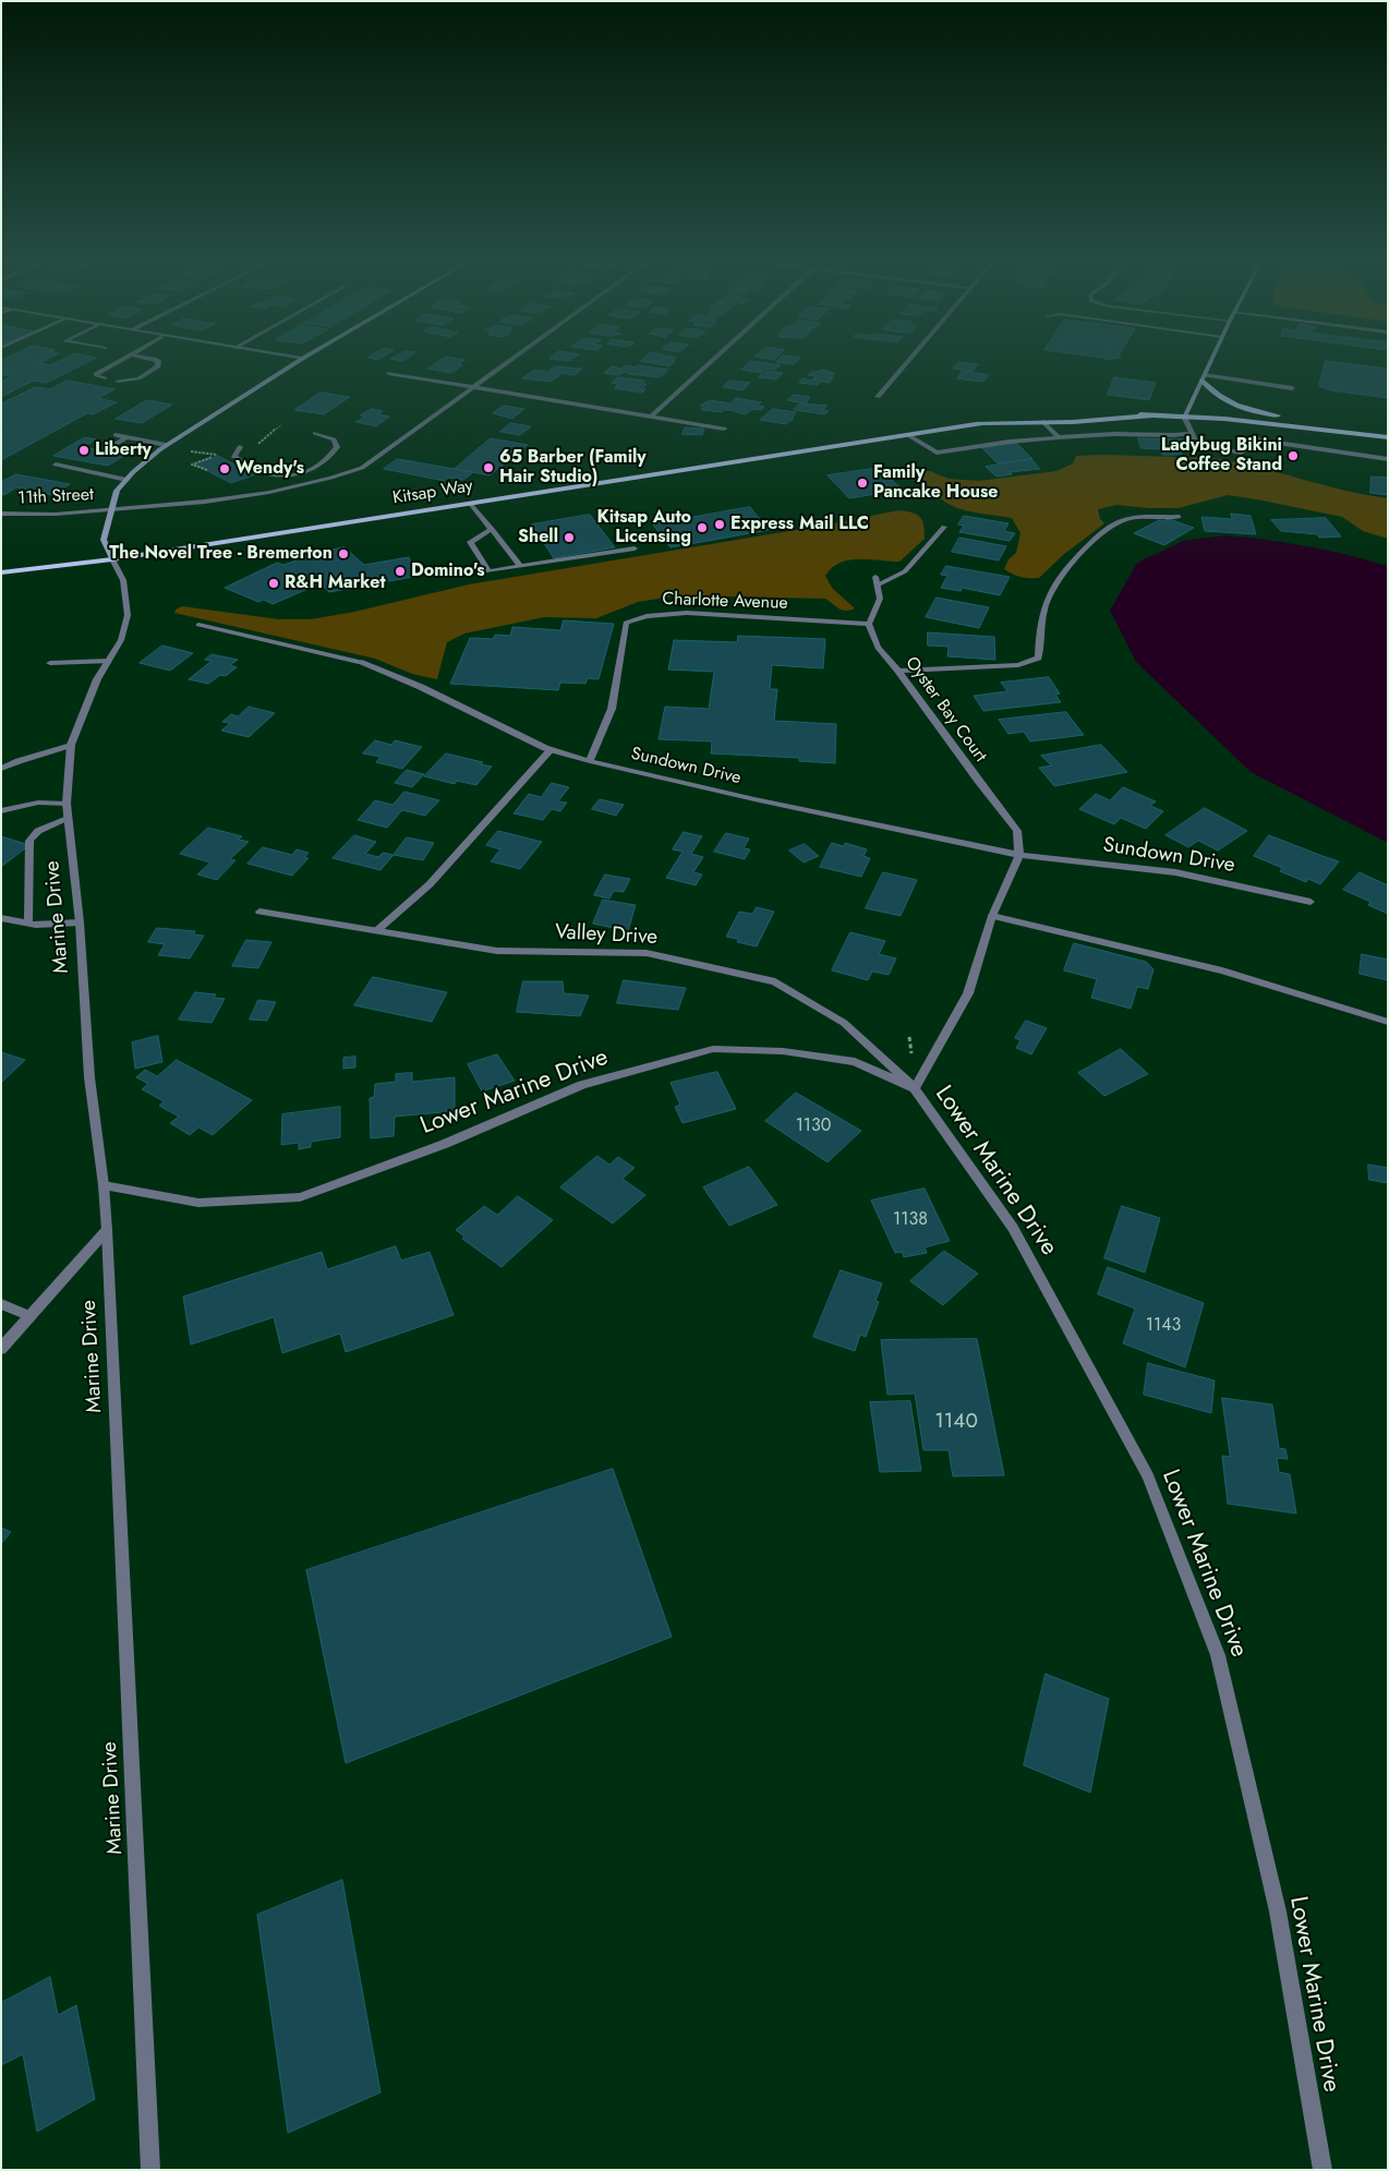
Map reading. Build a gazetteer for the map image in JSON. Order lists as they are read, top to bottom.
{
  "streets": {
    "main road": ["Kitsap Way"],
    "street": [
      "11th Street",
      "Charlotte Avenue",
      "Oyster Bay Court",
      "Sundown Drive",
      "Marine Drive",
      "Valley Drive",
      "Lower Marine Drive"
    ]
  },
  "crossings": [
    ["Kitsap Way", "Marine Drive"],
    ["Charlotte Avenue", "Oyster Bay Court"],
    ["Charlotte Avenue", "Sundown Drive"],
    ["Oyster Bay Court", "Sundown Drive"],
    ["Marine Drive", "Lower Marine Drive"],
    ["Valley Drive", "Lower Marine Drive"]
  ],
  "places": [
    "Liberty",
    "Ladybug Bikini Coffee Stand",
    "65 Barber (Family Hair Studio)",
    "Wendy's",
    "Family Pancake House",
    "Express Mail LLC",
    "Kitsap Auto Licensing",
    "Shell",
    "The Novel Tree - Bremerton",
    "Domino's",
    "R&H Market"
  ],
  "house_numbers": [
    "1130",
    "1138",
    "1143",
    "1140"
  ]
}
